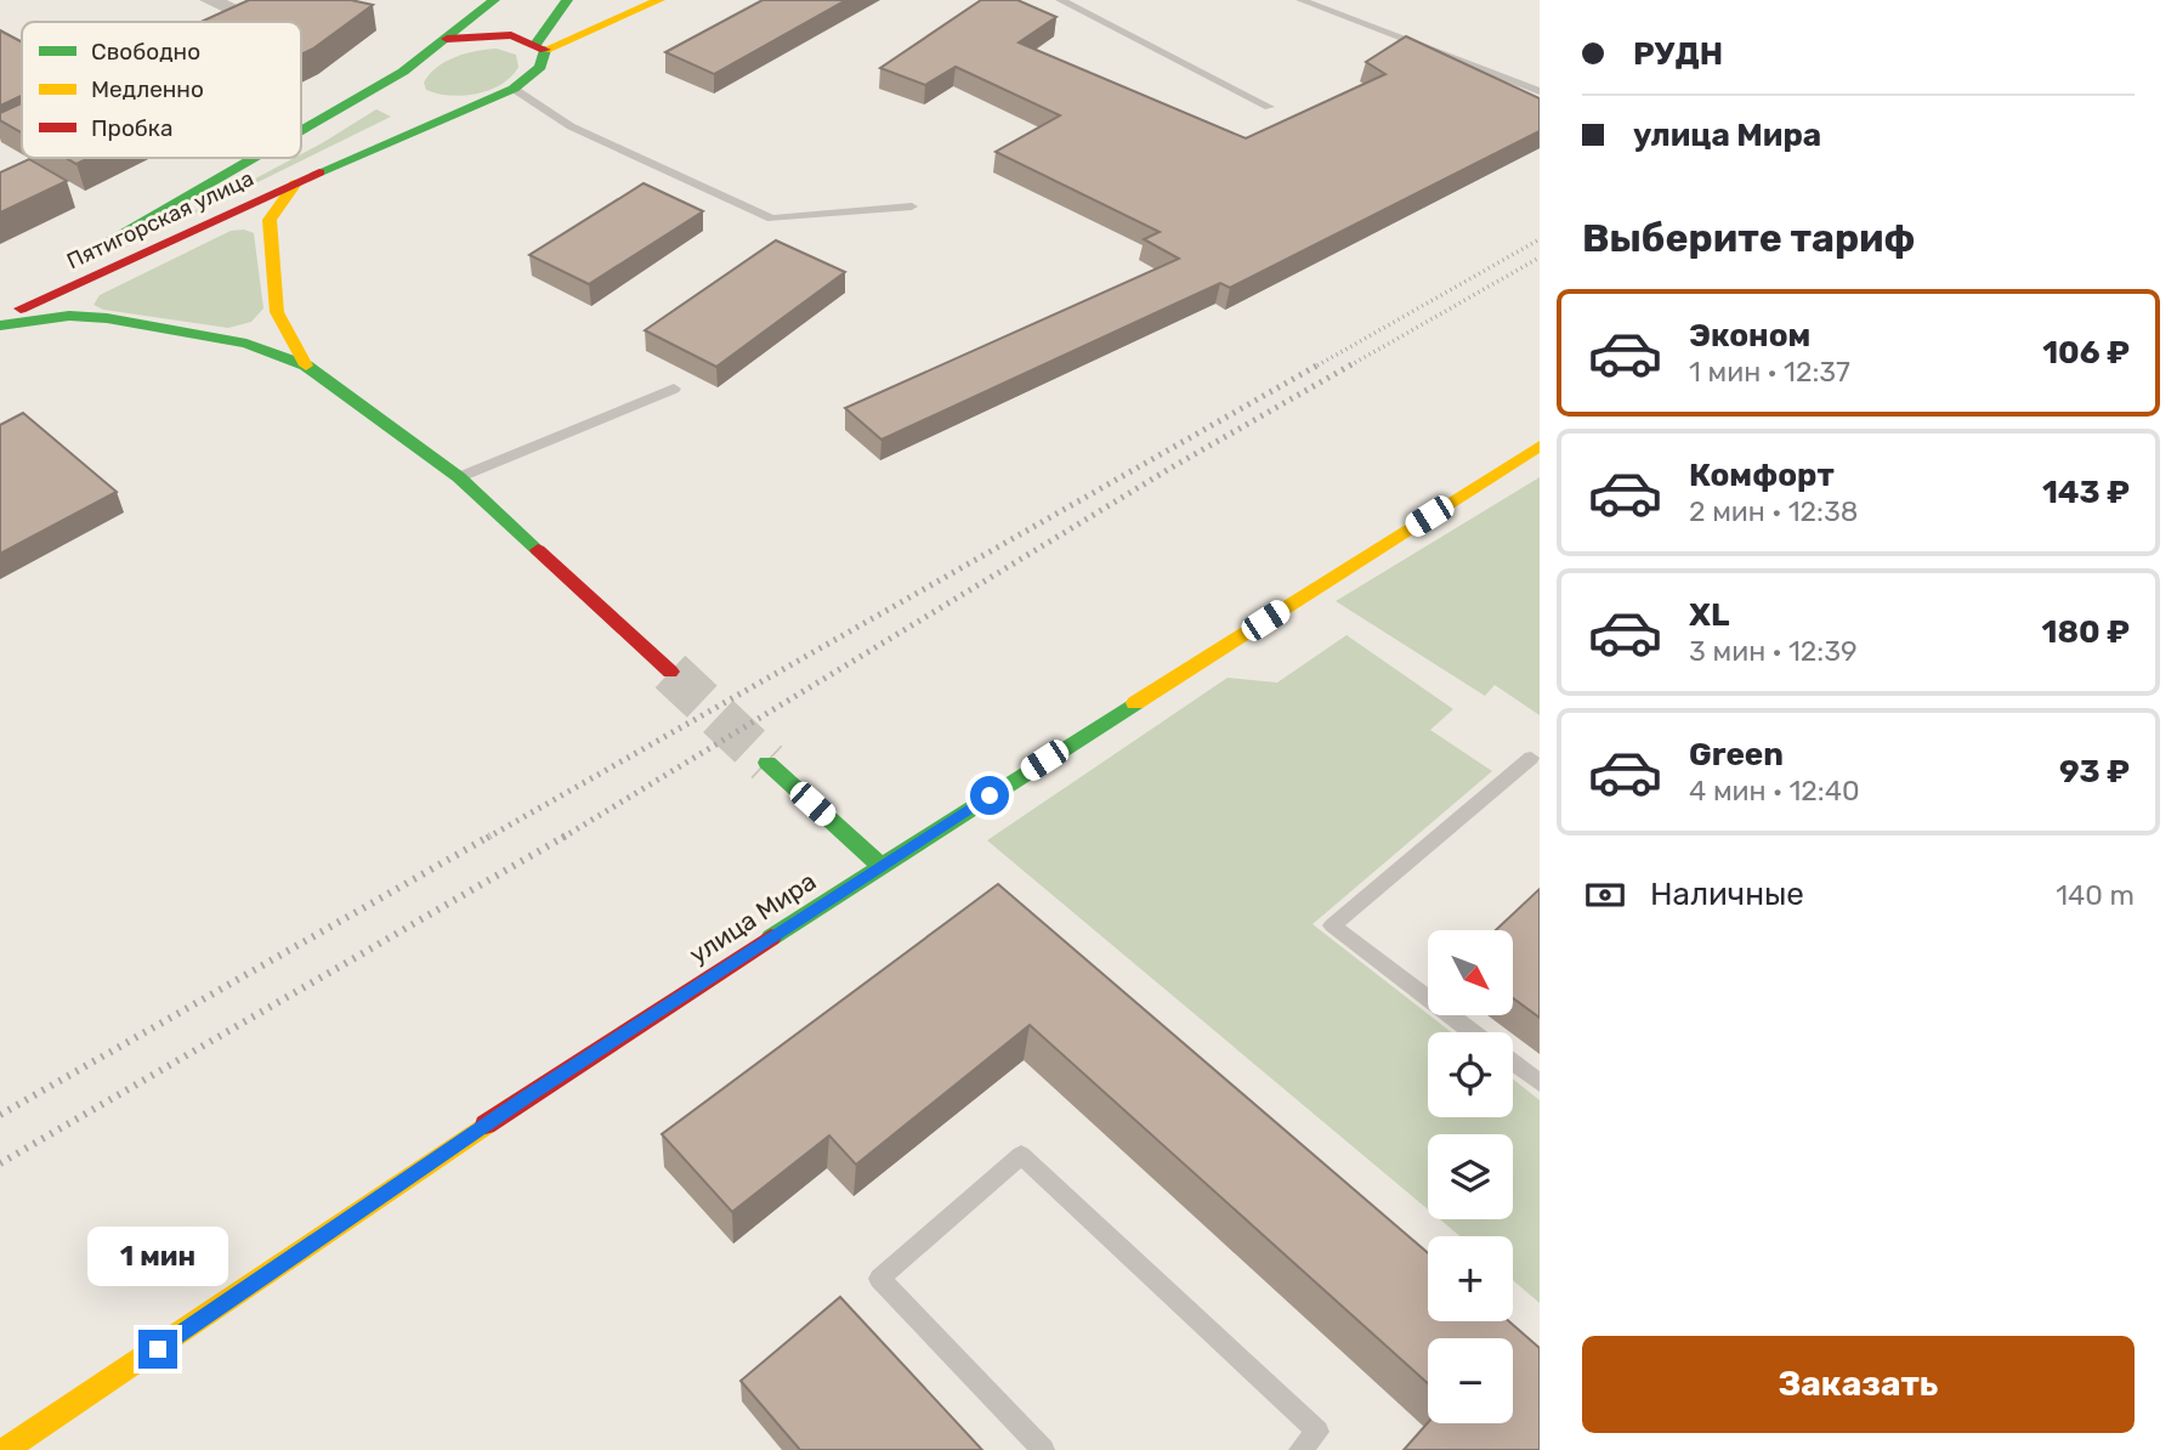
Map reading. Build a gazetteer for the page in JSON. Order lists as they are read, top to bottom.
{
  "streets": {
    "street": ["Пятигорская улица", "улица Мира"]
  },
  "legend": ["Свободно", "Медленно", "Пробка"],
  "north": "bottom right",
  "page": {
    "banner": ["РУДН", "улица Мира"],
    "heading": "Выберите тариф",
    "list": [
      {
        "name": "Эконом",
        "note": "1 мин · 12:37",
        "value": "106 ₽"
      },
      {
        "name": "Комфорт",
        "note": "2 мин · 12:38",
        "value": "143 ₽"
      },
      {
        "name": "XL",
        "note": "3 мин · 12:39",
        "value": "180 ₽"
      },
      {
        "name": "Green",
        "note": "4 мин · 12:40",
        "value": "93 ₽"
      }
    ],
    "pay": ["Наличные", "140 m"],
    "map_buttons": ["+", "−"],
    "bubble": "1 мин",
    "buttons": "Заказать"
  }
}
